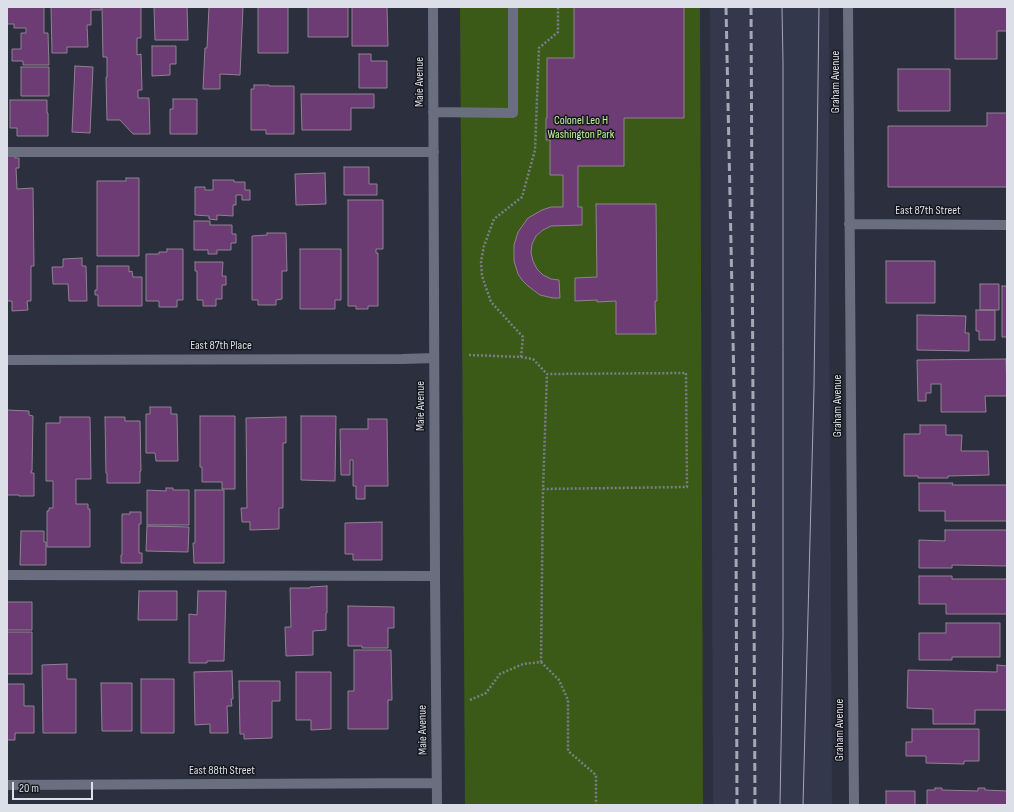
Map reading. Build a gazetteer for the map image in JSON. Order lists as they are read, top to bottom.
{
  "streets": {
    "street": [
      "Maie Avenue",
      "Graham Avenue",
      "East 87th Street",
      "East 87th Place",
      "East 88th Street"
    ]
  },
  "crossings": [
    ["Maie Avenue", "East 87th Place"],
    ["Maie Avenue", "East 88th Street"],
    ["Graham Avenue", "East 87th Street"]
  ],
  "parks": ["Colonel Leo H Washington Park"],
  "scale_bar": "20 m"
}
